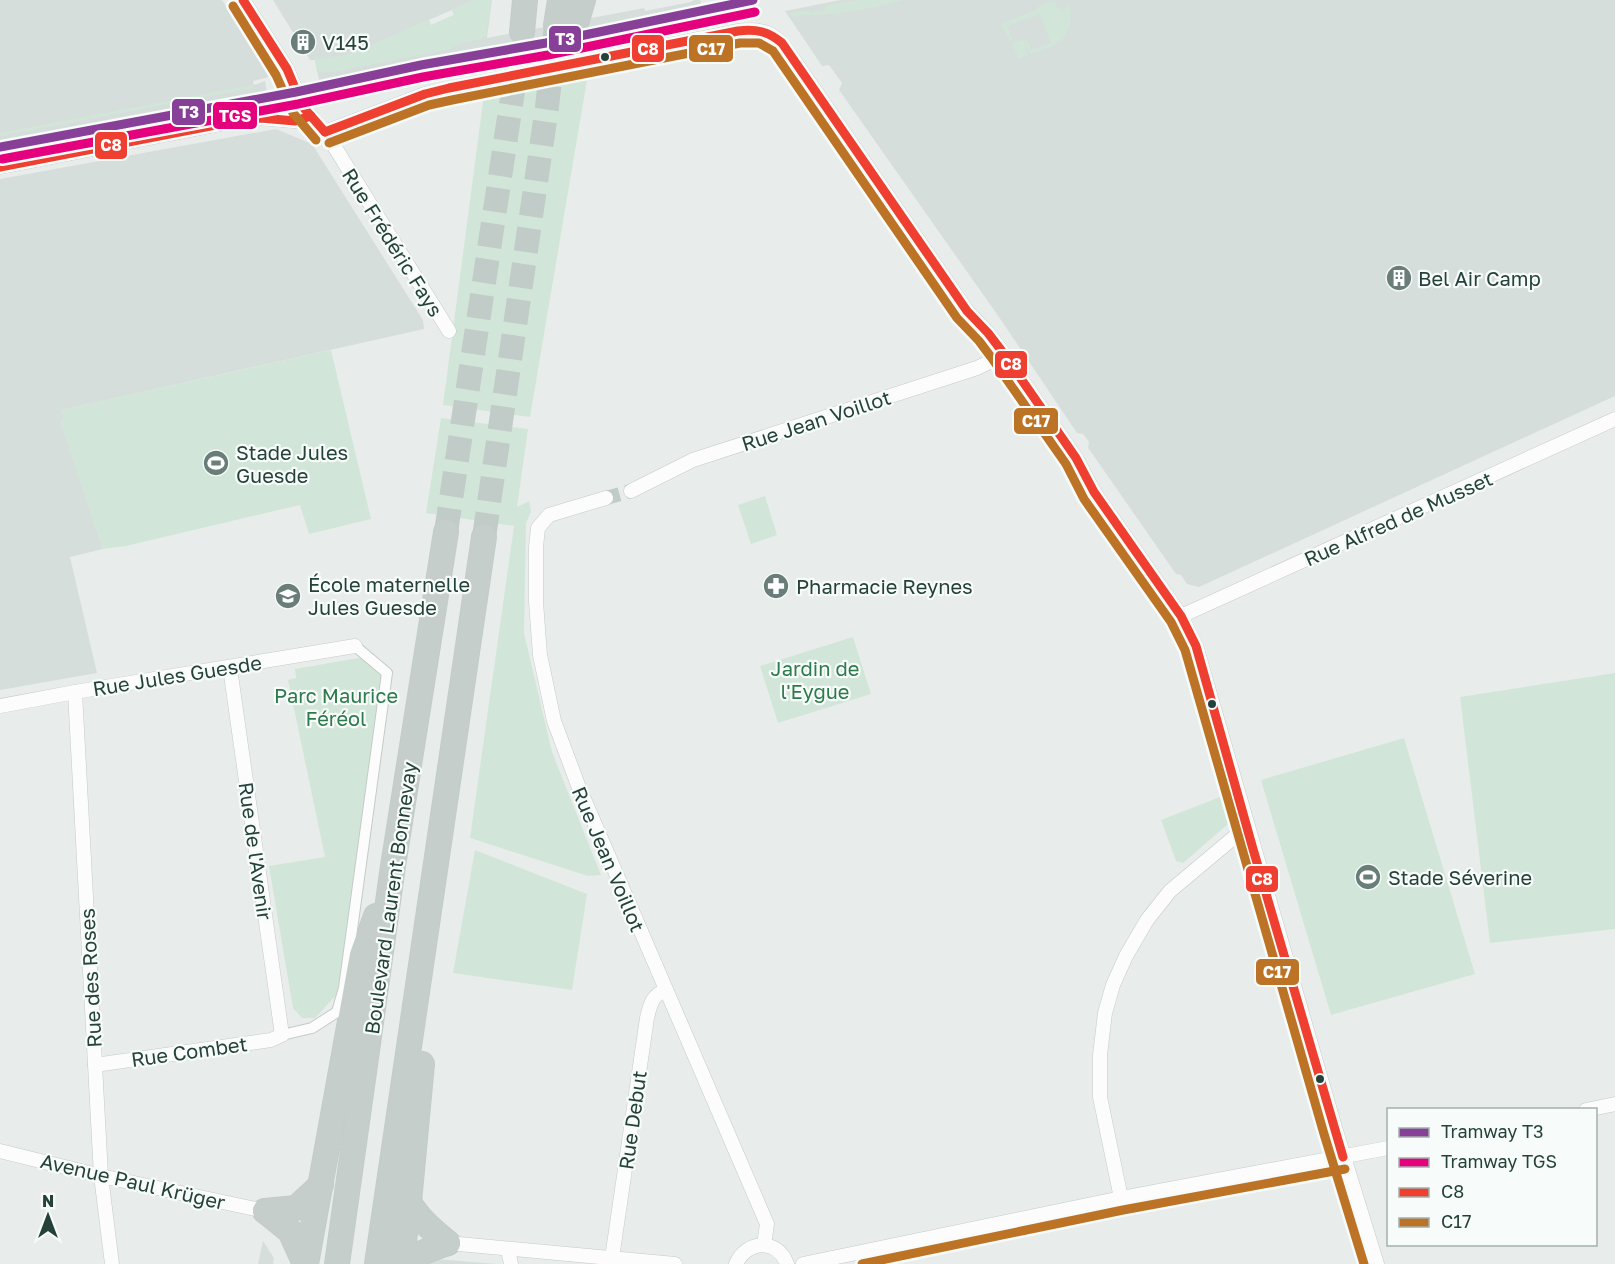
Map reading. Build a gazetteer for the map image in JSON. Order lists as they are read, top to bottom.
{
  "streets": {
    "highway": ["Boulevard Laurent Bonnevay"],
    "street": [
      "Rue Frédéric Fays",
      "Rue Jean Voillot",
      "Rue Alfred de Musset",
      "Rue Jules Guesde",
      "Rue de l'Avenir",
      "Rue des Roses",
      "Rue Combet",
      "Rue Debut",
      "Avenue Paul Krüger"
    ]
  },
  "crossings": [
    ["Rue Jean Voillot", "Rue Debut"],
    ["Rue Jules Guesde", "Rue de l'Avenir"],
    ["Rue Jules Guesde", "Rue des Roses"],
    ["Rue de l'Avenir", "Rue Combet"],
    ["Rue des Roses", "Rue Combet"],
    ["Rue des Roses", "Avenue Paul Krüger"]
  ],
  "parks": ["Jardin de l'Eygue", "Parc Maurice Féréol"],
  "places": {
    "building": ["V145", "Bel Air Camp"],
    "sports": ["Stade Jules Guesde", "Stade Séverine"],
    "pharmacy": ["Pharmacie Reynes"],
    "school or university": ["École maternelle Jules Guesde"]
  },
  "lines": [
    "tram line T3",
    "transit line C8",
    "transit line C17",
    "tram line TGS"
  ],
  "legend": [
    "Tramway T3",
    "Tramway TGS",
    "C8",
    "C17"
  ],
  "north": "top"
}
